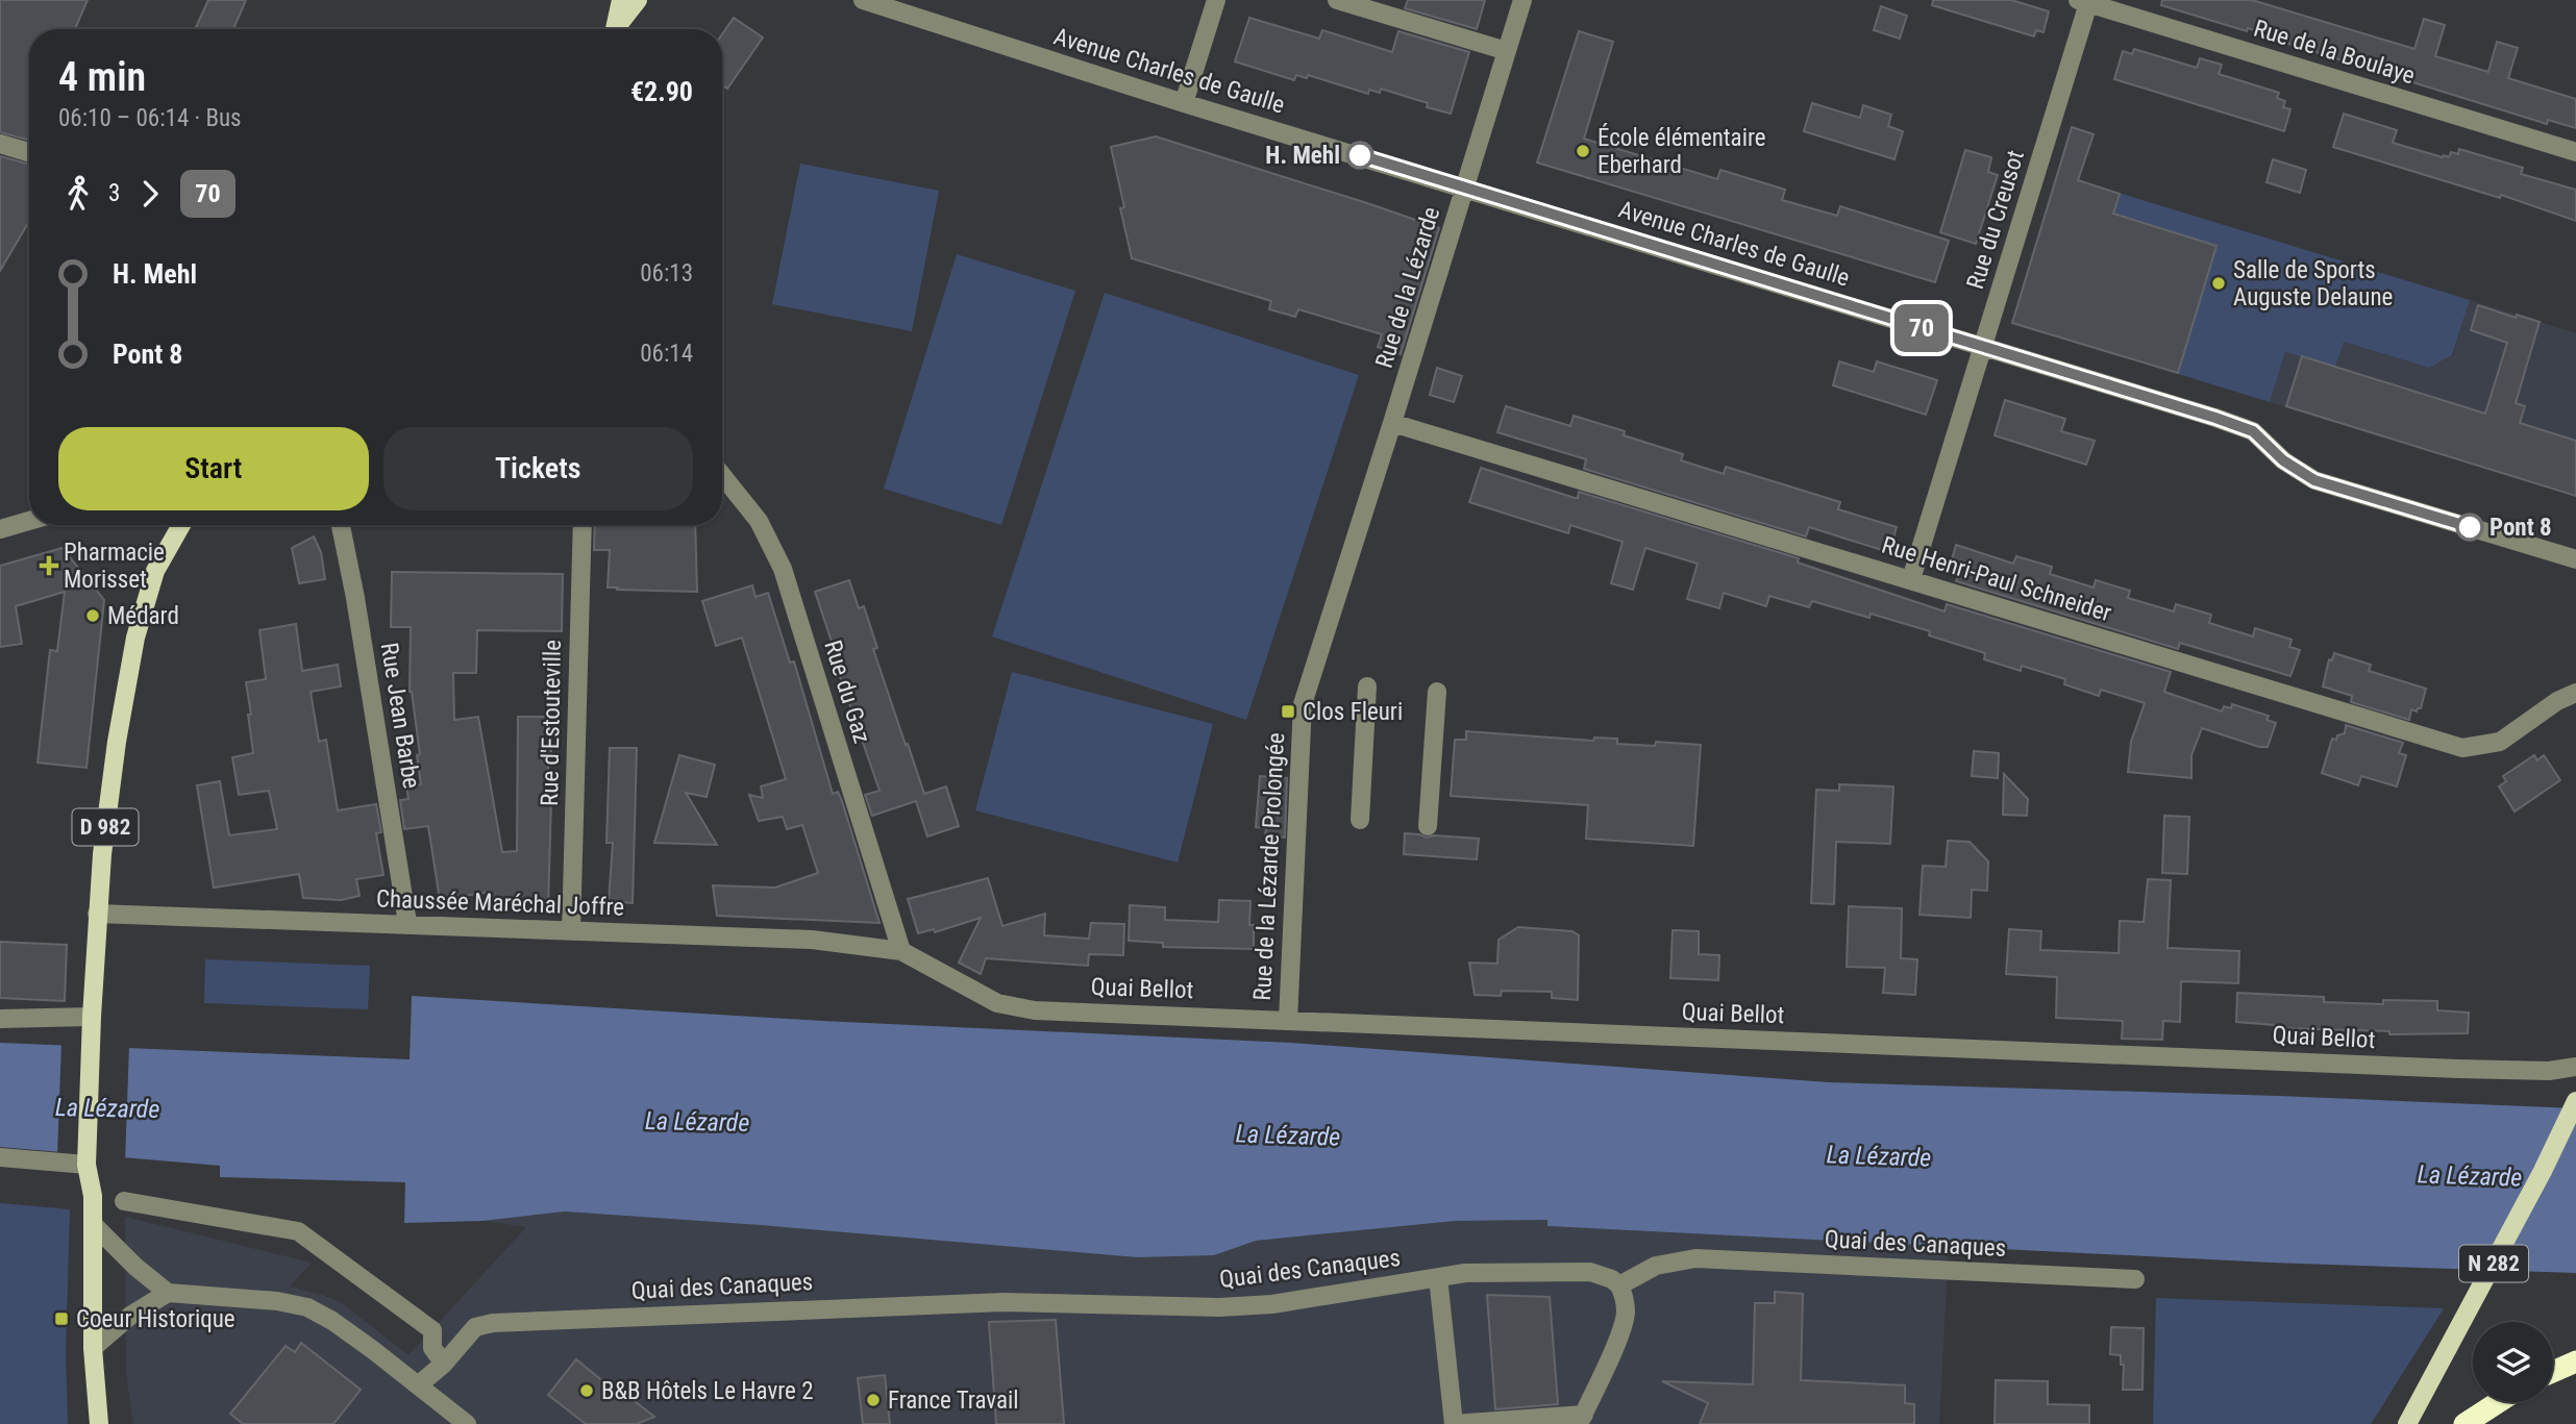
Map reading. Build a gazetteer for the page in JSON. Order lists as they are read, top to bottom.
{
  "streets": {
    "main road": ["D 982", "N 282"],
    "street": [
      "Rue de la Boulaye",
      "Avenue Charles de Gaulle",
      "Rue du Creusot",
      "Rue de la Lézarde",
      "Rue Henri-Paul Schneider",
      "Rue du Gaz",
      "Rue Jean Barbe",
      "Rue d'Estouteville",
      "Rue de la Lézarde Prolongée",
      "Chaussée Maréchal Joffre",
      "Quai Bellot",
      "Quai des Canaques"
    ]
  },
  "crossings": [
    ["Rue de la Boulaye", "Rue du Creusot"],
    ["Avenue Charles de Gaulle", "Rue du Creusot"],
    ["Avenue Charles de Gaulle", "Rue de la Lézarde"],
    ["Rue du Creusot", "Rue Henri-Paul Schneider"],
    ["Rue de la Lézarde", "Rue Henri-Paul Schneider"],
    ["Rue de la Lézarde", "Rue de la Lézarde Prolongée"],
    ["Rue Henri-Paul Schneider", "Rue de la Lézarde Prolongée"],
    ["Rue du Gaz", "Chaussée Maréchal Joffre"],
    ["Rue du Gaz", "Quai Bellot"],
    ["Rue Jean Barbe", "Chaussée Maréchal Joffre"],
    ["Rue d'Estouteville", "Chaussée Maréchal Joffre"],
    ["D 982", "Chaussée Maréchal Joffre"],
    ["Rue de la Lézarde Prolongée", "Quai Bellot"],
    ["Chaussée Maréchal Joffre", "Quai Bellot"]
  ],
  "water": ["La Lézarde"],
  "places": {
    "other": [
      "École élémentaire Eberhard",
      "H. Mehl",
      "Salle de Sports Auguste Delaune",
      "Pont 8",
      "Médard",
      "B&B Hôtels Le Havre 2",
      "France Travail"
    ],
    "health": ["Pharmacie Morisset"],
    "transit": ["Clos Fleuri", "Coeur Historique"]
  },
  "lines": ["bus line 70"],
  "page": {
    "on_map": "70",
    "heading": ["4 min", "06:10 – 06:14 · Bus", "€2.90"],
    "legs": ["3", "70"],
    "list": [
      {
        "name": "H. Mehl",
        "value": "06:13"
      },
      {
        "name": "Pont 8",
        "value": "06:14"
      }
    ],
    "buttons": ["Start", "Tickets"]
  }
}
